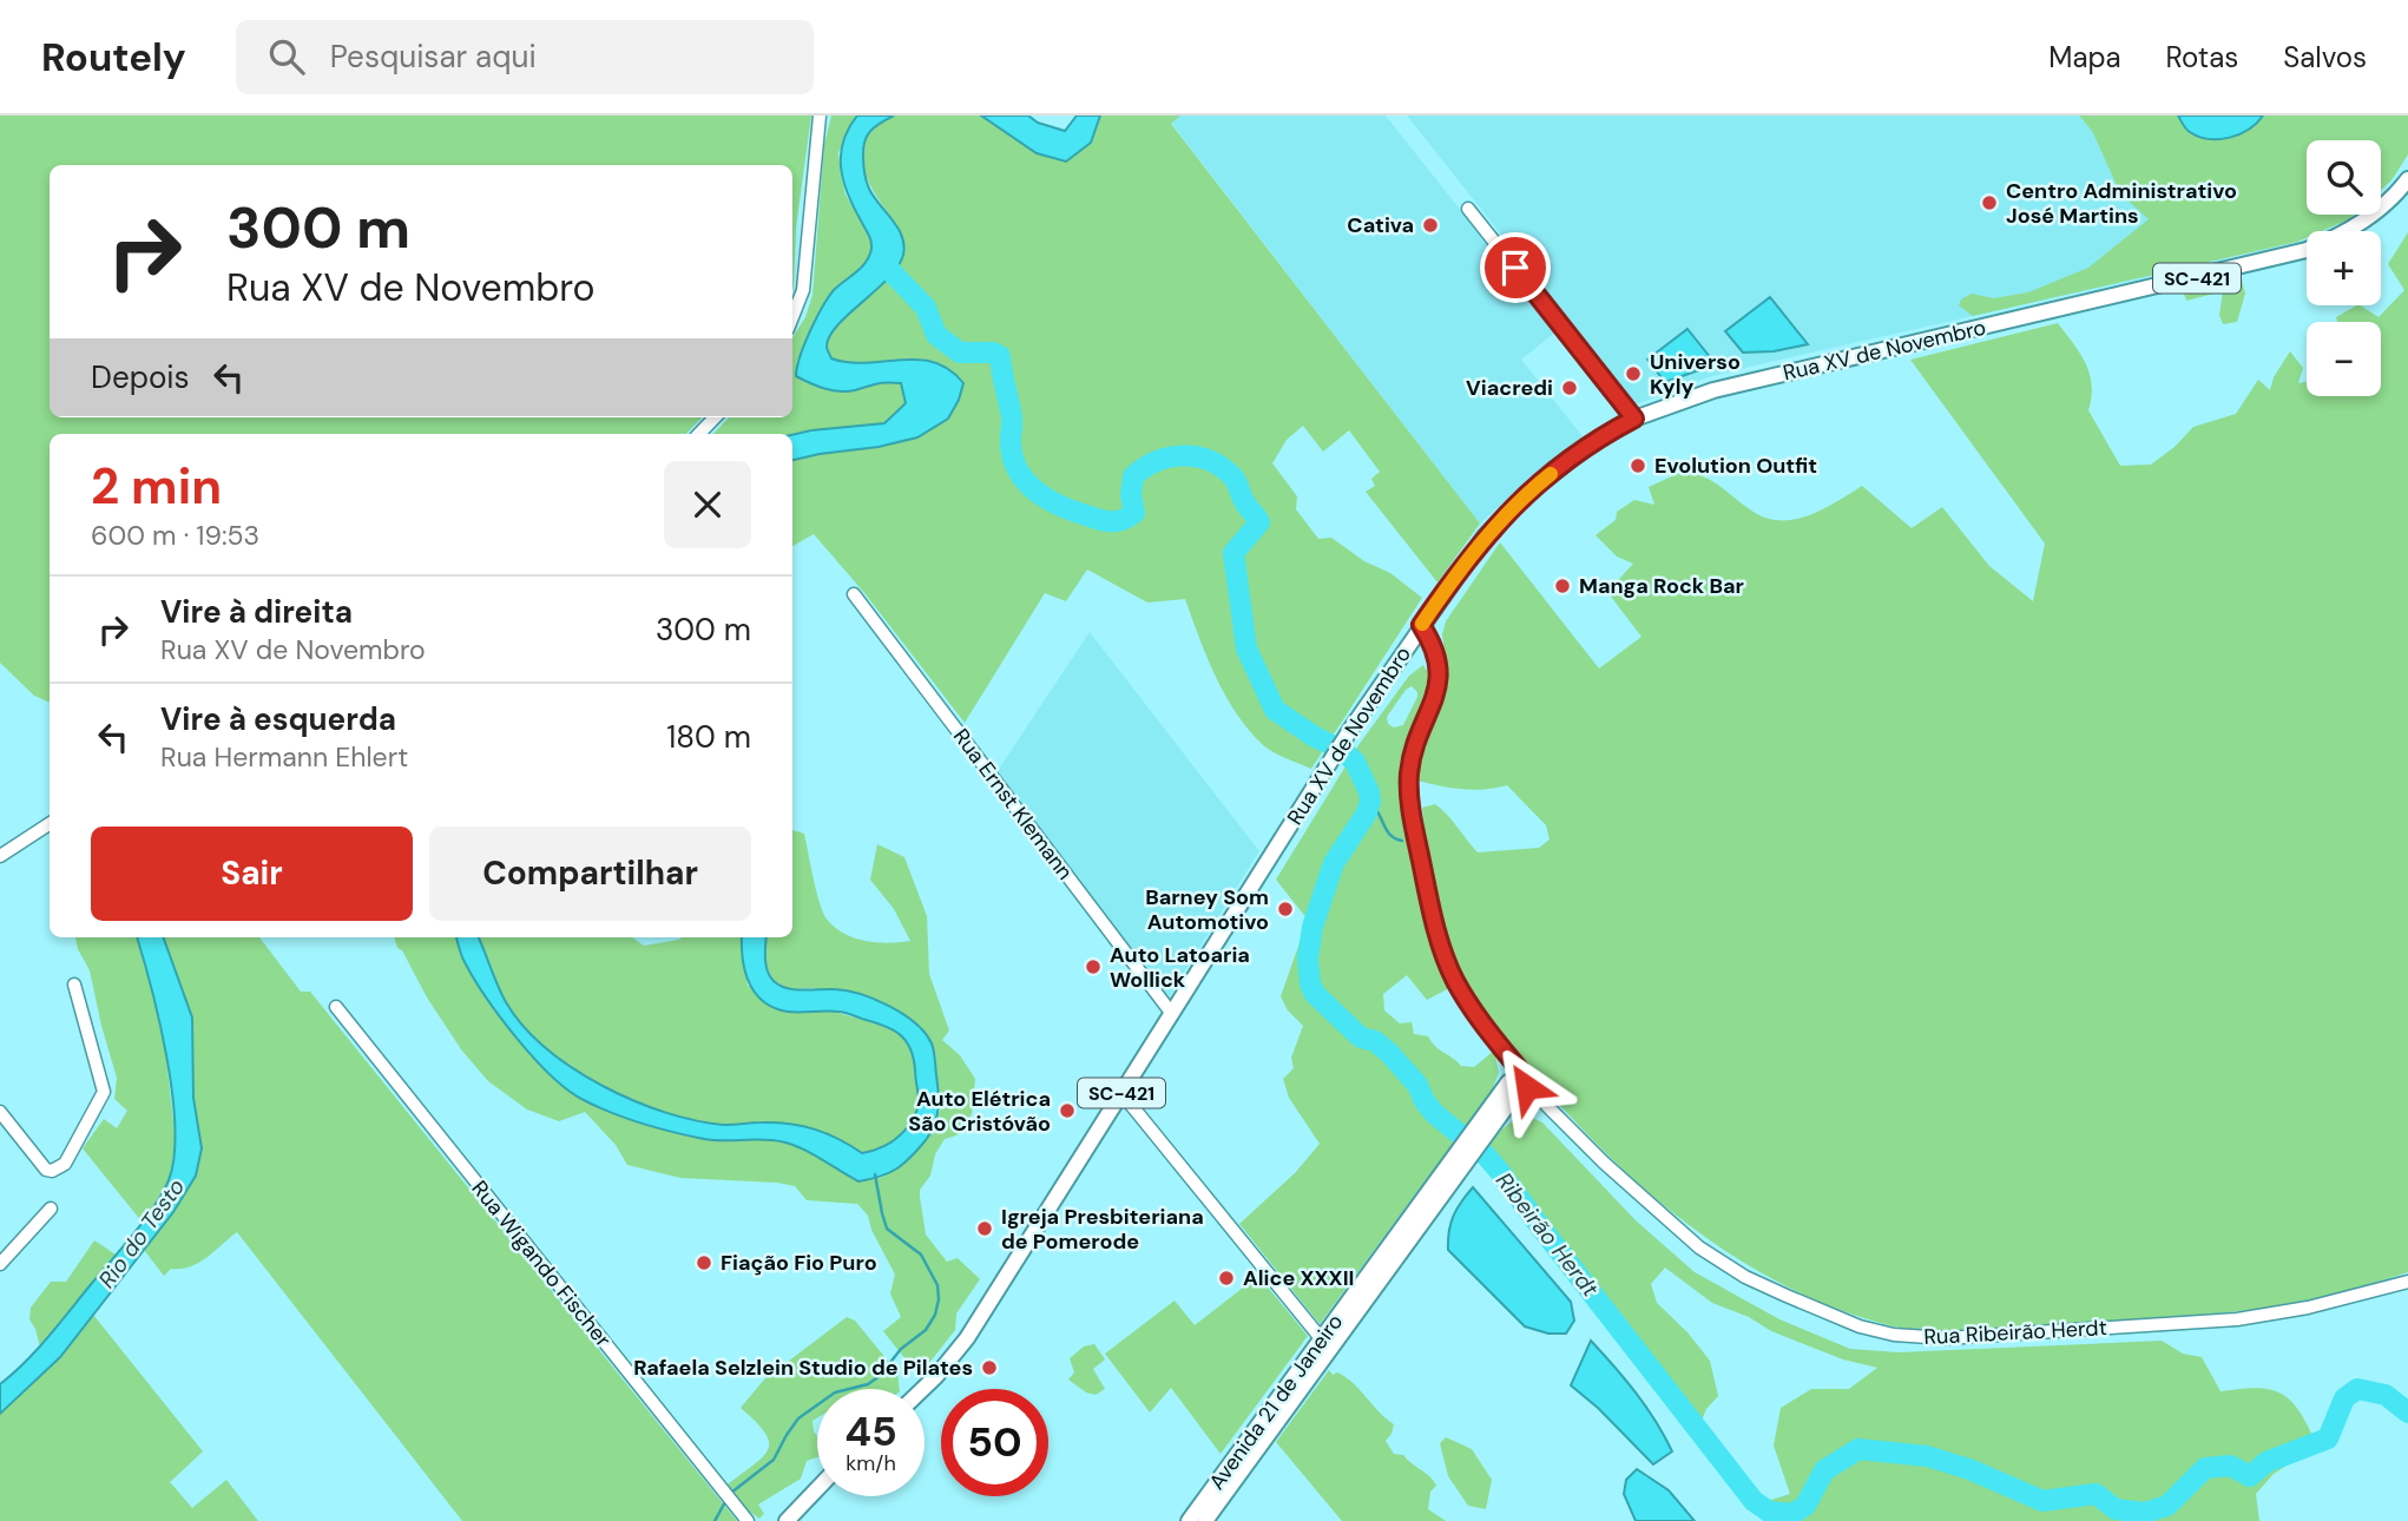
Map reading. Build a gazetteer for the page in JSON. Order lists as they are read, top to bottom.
{
  "streets": {
    "main road": [
      "SC-421",
      "Rua XV de Novembro",
      "Rua Ribeirão Herdt",
      "Avenida 21 de Janeiro"
    ],
    "street": ["Rua Ernst Klemann", "Rua Wigando Fischer"]
  },
  "crossings": [
    ["Rua XV de Novembro", "Rua Ernst Klemann"],
    ["Rua XV de Novembro", "Rua Ribeirão Herdt"],
    ["Rua Ribeirão Herdt", "Avenida 21 de Janeiro"]
  ],
  "water": ["Rio do Testo", "Ribeirão Herdt"],
  "places": [
    "Centro Administrativo José Martins",
    "Cativa",
    "Universo Kyly",
    "Viacredi",
    "Evolution Outfit",
    "Manga Rock Bar",
    "Barney Som Automotivo",
    "Auto Latoaria Wollick",
    "Auto Elétrica São Cristóvão",
    "Igreja Presbiteriana de Pomerode",
    "Fiação Fio Puro",
    "Alice XXXII",
    "Rafaela Selzlein Studio de Pilates"
  ],
  "page": {
    "header": "Routely",
    "search": "Pesquisar aqui",
    "nav": ["Mapa", "Rotas", "Salvos"],
    "map_buttons": ["+", "−"],
    "turn": ["300 m", "Rua XV de Novembro"],
    "then": "Depois",
    "heading": ["2 min", "600 m · 19:53"],
    "list": [
      {
        "name": "Vire à direita",
        "note": "Rua XV de Novembro",
        "value": "300 m"
      },
      {
        "name": "Vire à esquerda",
        "note": "Rua Hermann Ehlert",
        "value": "180 m"
      }
    ],
    "buttons": ["Sair", "Compartilhar"],
    "speed": "45 km/h",
    "limit": "50"
  }
}
